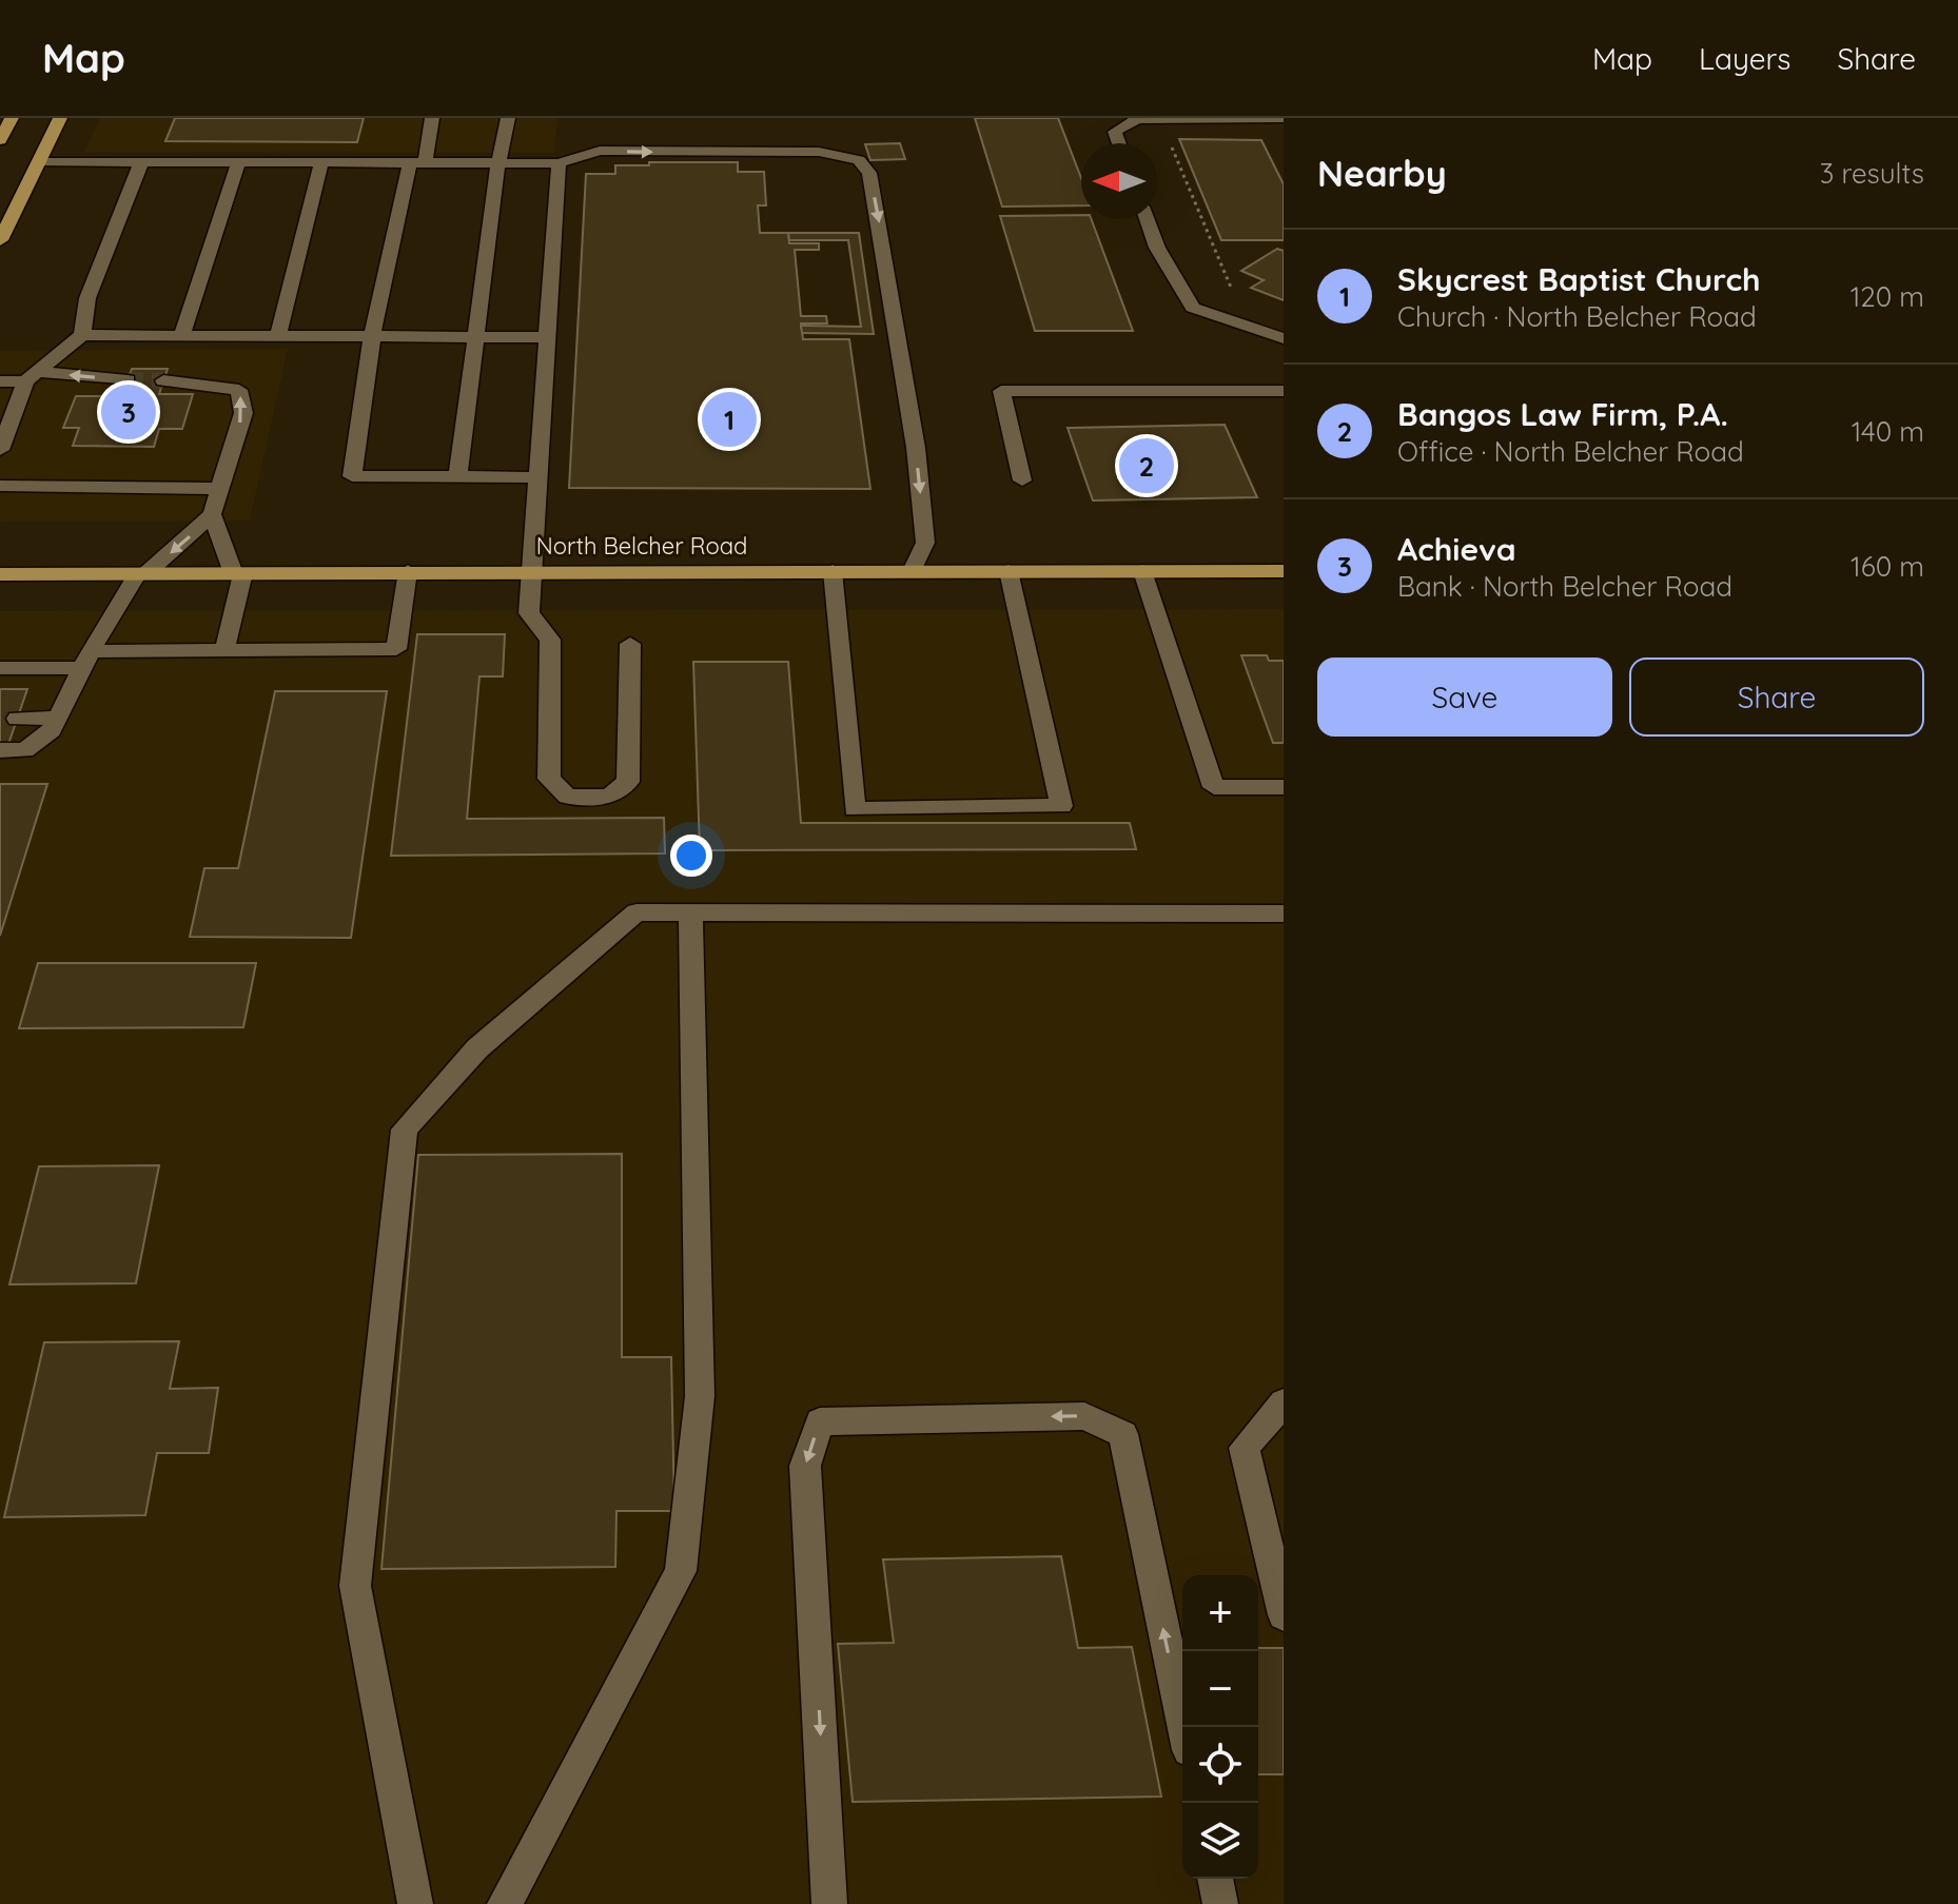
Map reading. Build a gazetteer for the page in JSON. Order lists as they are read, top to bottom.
{
  "streets": {
    "main road": ["North Belcher Road"]
  },
  "north": "left",
  "page": {
    "header": "Map",
    "nav": ["Map", "Layers", "Share"],
    "heading": ["Nearby", "3 results"],
    "list": [
      {
        "mark": "1",
        "name": "Skycrest Baptist Church",
        "note": "Church · North Belcher Road",
        "value": "120 m"
      },
      {
        "mark": "2",
        "name": "Bangos Law Firm, P.A.",
        "note": "Office · North Belcher Road",
        "value": "140 m"
      },
      {
        "mark": "3",
        "name": "Achieva",
        "note": "Bank · North Belcher Road",
        "value": "160 m"
      }
    ],
    "pins": ["3", "1", "2"],
    "buttons": ["Save", "Share"],
    "map_buttons": ["+", "−"]
  }
}
